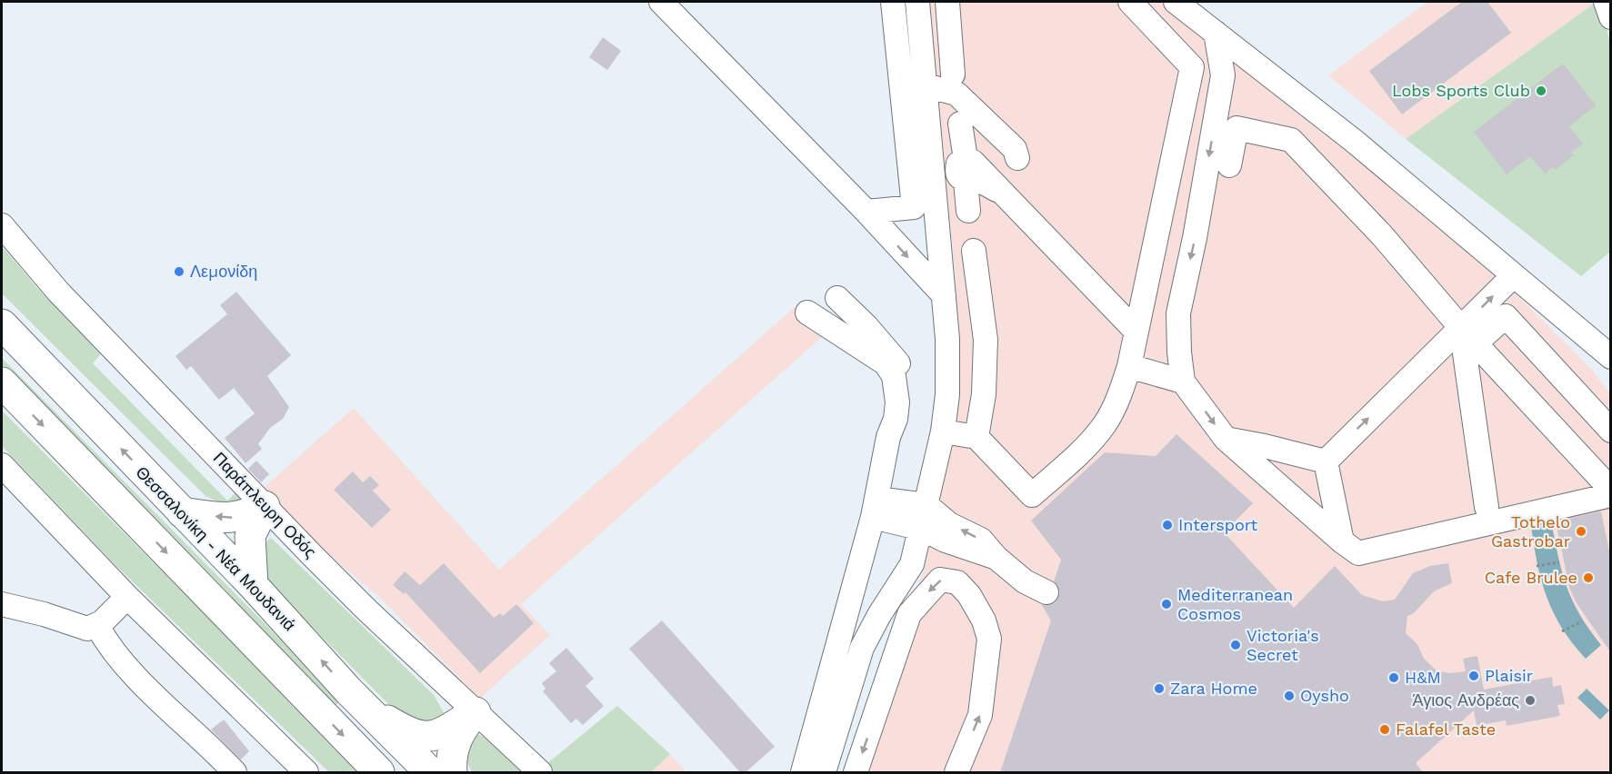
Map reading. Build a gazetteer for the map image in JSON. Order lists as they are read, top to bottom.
{
  "streets": {
    "highway": ["Θεσσαλονίκη - Νέα Μουδανιά"],
    "street": ["Παράπλευρη Οδός"]
  },
  "places": [
    "Lobs Sports Club",
    "Λεμονίδη",
    "Intersport",
    "Tothelo Gastrobar",
    "Cafe Brulee",
    "Mediterranean Cosmos",
    "Victoria's Secret",
    "Plaisir",
    "H&M",
    "Zara Home",
    "Oysho",
    "Άγιος Ανδρέας",
    "Falafel Taste"
  ]
}
